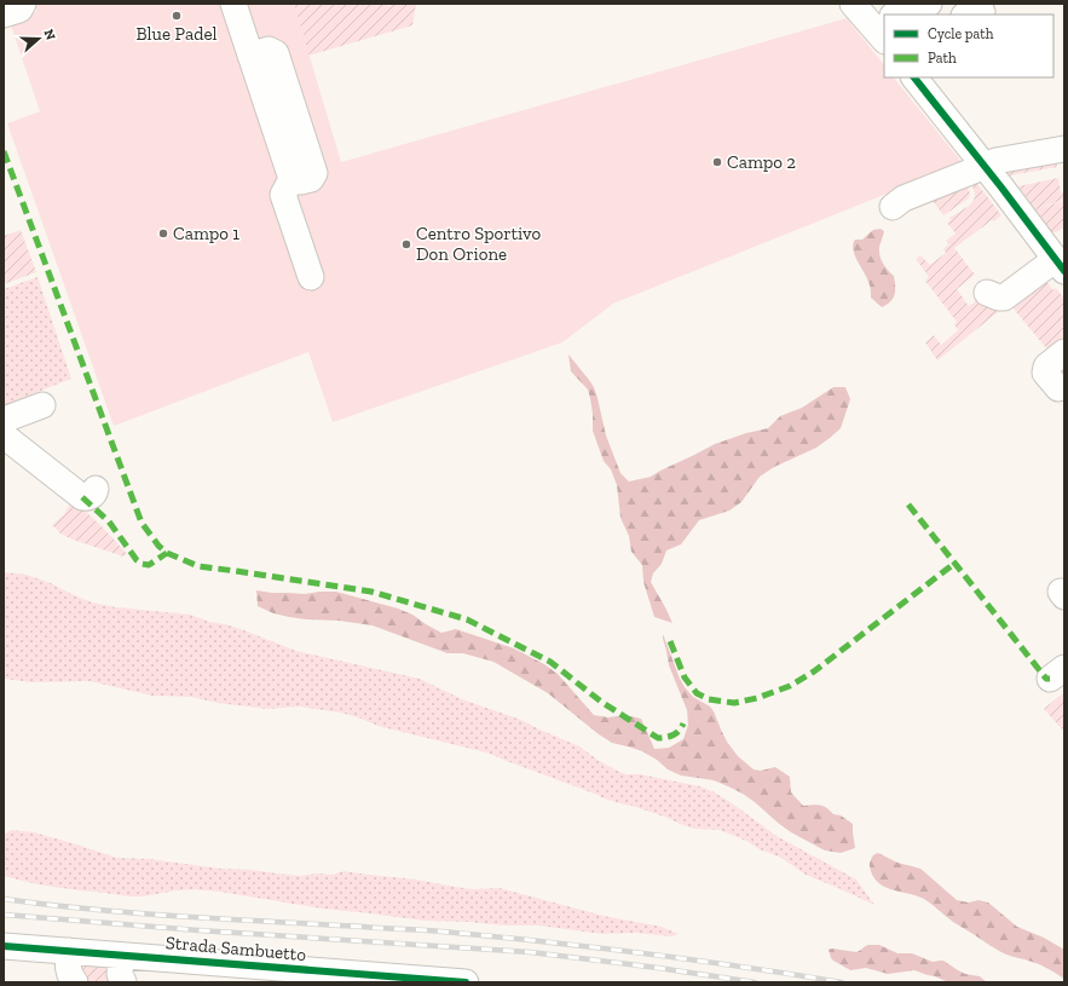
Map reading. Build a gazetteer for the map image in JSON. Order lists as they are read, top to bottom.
{
  "streets": {
    "street": ["Strada Sambuetto"]
  },
  "places": [
    "Blue Padel",
    "Campo 2",
    "Campo 1",
    "Centro Sportivo Don Orione"
  ],
  "legend": ["Cycle path", "Path"],
  "north": "right"
}
